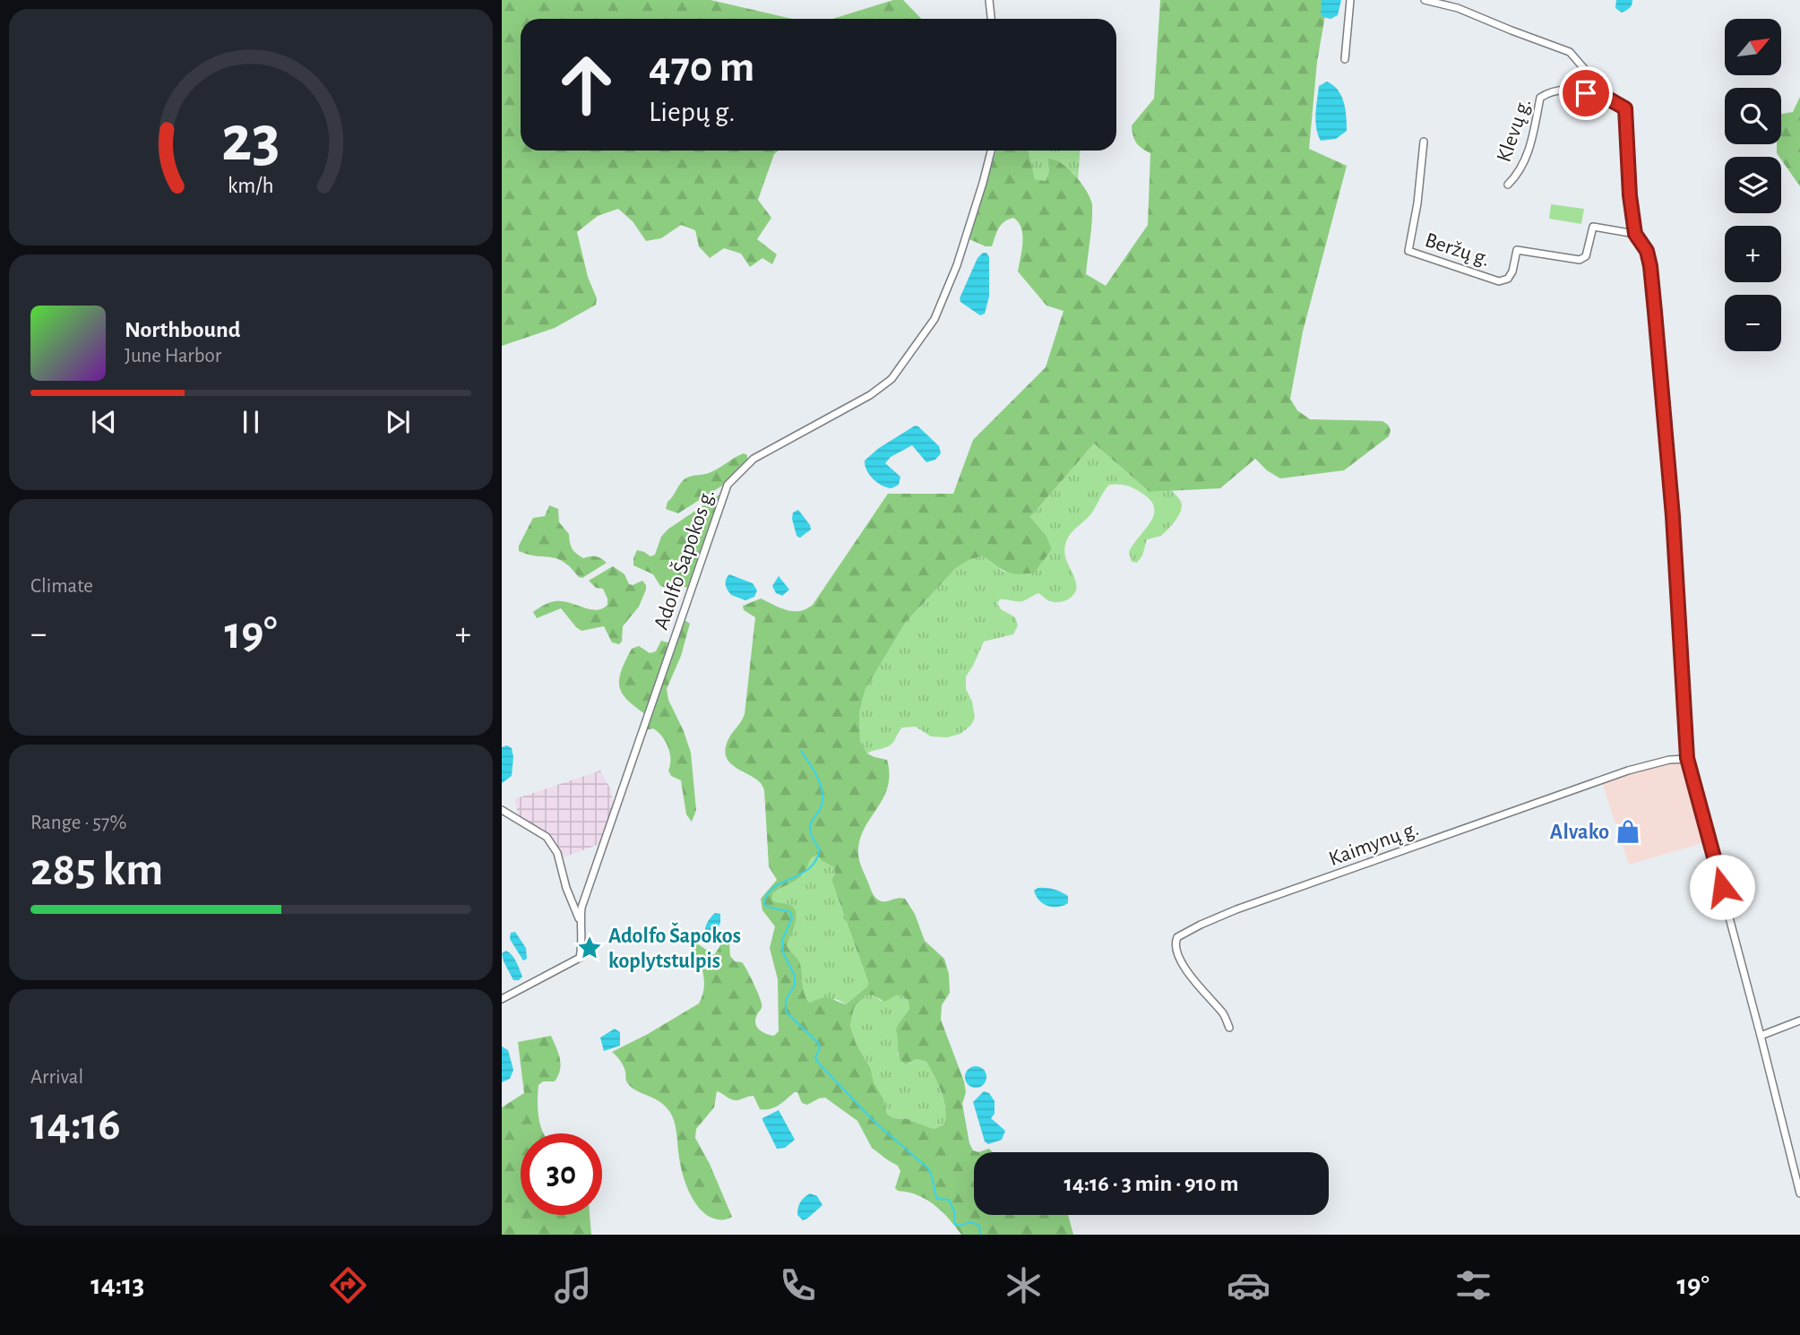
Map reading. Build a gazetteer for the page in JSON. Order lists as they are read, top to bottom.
{
  "streets": {
    "street": [
      "Klevų g.",
      "Beržų g.",
      "Adolfo Šapokos g.",
      "Kaimynų g."
    ]
  },
  "crossings": [
    ["Klevų g.", "Beržų g."]
  ],
  "places": {
    "shop": ["Alvako"],
    "place": ["Adolfo Šapokos koplytstulpis"]
  },
  "north": "top right",
  "page": {
    "map_buttons": ["+", "−"],
    "turn": ["470 m", "Liepų g."],
    "song": ["Northbound", "June Harbor"],
    "tile": [
      "Climate",
      ["Range · 57%", "285 km"],
      ["Arrival", "14:16"]
    ],
    "heat": ["−", "19°", "+"],
    "limit": "30",
    "trip": "14:16 · 3 min · 910 m",
    "tabs": ["14:13", "19°"],
    "gauge": ["23", "km/h"]
  }
}
